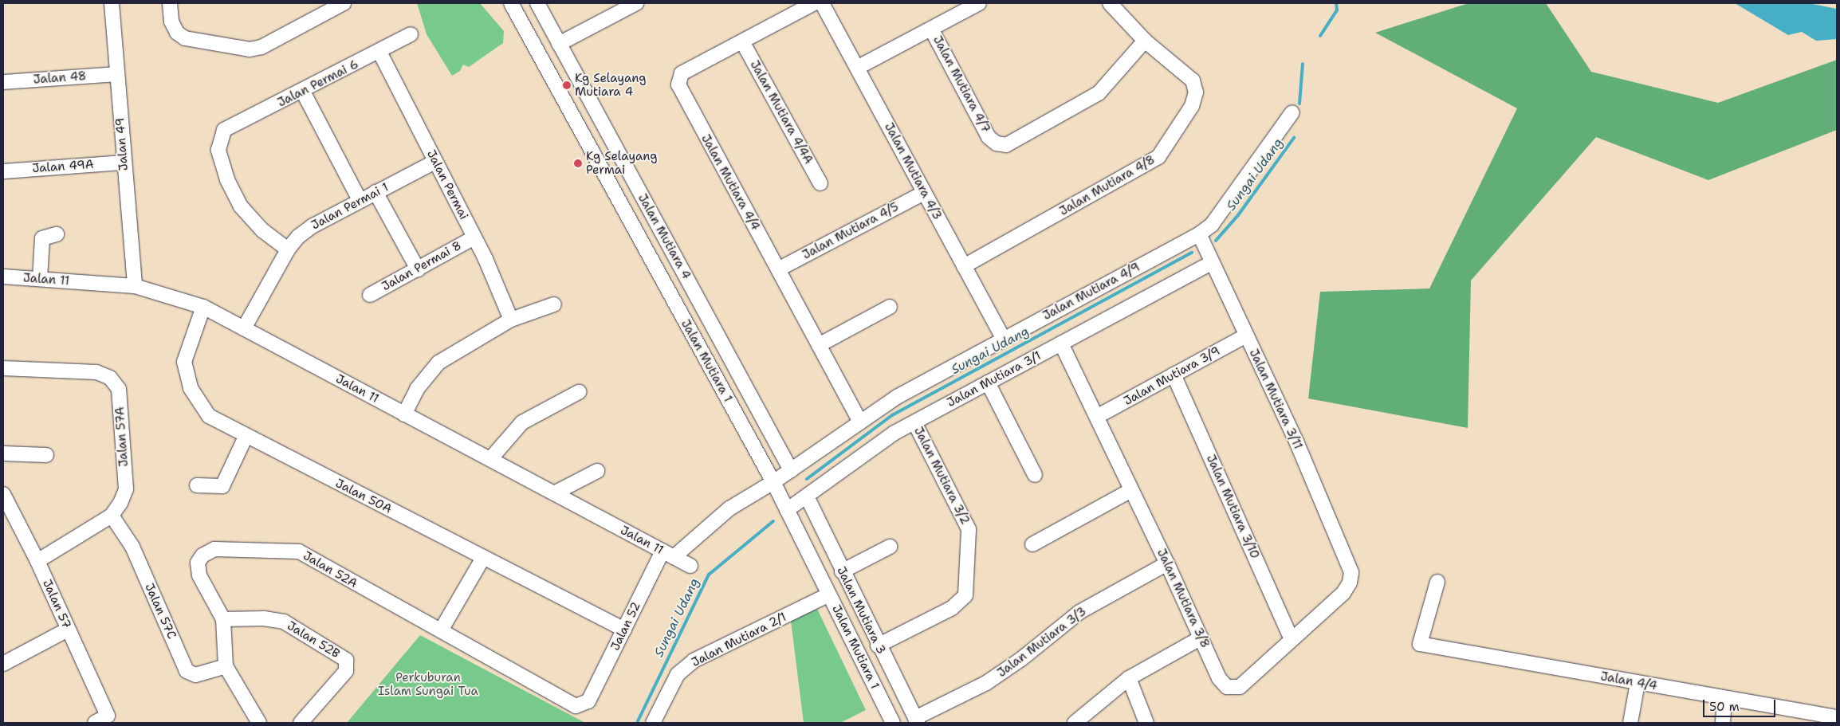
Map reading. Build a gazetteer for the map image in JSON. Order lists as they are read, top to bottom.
{
  "streets": {
    "street": [
      "Jalan 48",
      "Jalan Permai 6",
      "Jalan Mutiara 4/7",
      "Jalan Mutiara 4/4A",
      "Jalan 49",
      "Jalan 49A",
      "Jalan Mutiara 4/3",
      "Jalan Mutiara 4/4",
      "Jalan Permai",
      "Jalan Mutiara 4/8",
      "Jalan Permai 1",
      "Jalan Mutiara 4/5",
      "Jalan Mutiara 4",
      "Jalan Permai 8",
      "Jalan 11",
      "Jalan Mutiara 4/9",
      "Jalan Mutiara 1",
      "Jalan Mutiara 3/9",
      "Jalan Mutiara 3/1",
      "Jalan Mutiara 3/11",
      "Jalan 57A",
      "Jalan Mutiara 3/2",
      "Jalan 50A",
      "Jalan Mutiara 3/10",
      "Jalan 52A",
      "Jalan Mutiara 3/8",
      "Jalan 57",
      "Jalan Mutiara 3",
      "Jalan 57C",
      "Jalan 52",
      "Jalan 52B",
      "Jalan Mutiara 2/1",
      "Jalan Mutiara 3/3",
      "Jalan 4/4"
    ]
  },
  "crossings": [
    ["Jalan 48", "Jalan 49"],
    ["Jalan Permai 6", "Jalan Permai"],
    ["Jalan Permai 6", "Jalan Permai 1"],
    ["Jalan Mutiara 4/7", "Jalan Mutiara 4/8"],
    ["Jalan Mutiara 4/4A", "Jalan Mutiara 4/4"],
    ["Jalan 49", "Jalan 49A"],
    ["Jalan 49", "Jalan 11"],
    ["Jalan Mutiara 4/3", "Jalan Mutiara 4/8"],
    ["Jalan Mutiara 4/3", "Jalan Mutiara 4/5"],
    ["Jalan Mutiara 4/3", "Jalan Mutiara 4/9"],
    ["Jalan Mutiara 4/4", "Jalan Mutiara 4/5"],
    ["Jalan Mutiara 4/4", "Jalan Mutiara 4/9"],
    ["Jalan Permai", "Jalan Permai 1"],
    ["Jalan Permai", "Jalan Permai 8"],
    ["Jalan Permai 1", "Jalan 11"],
    ["Jalan Mutiara 4", "Jalan Mutiara 4/9"],
    ["Jalan 11", "Jalan Mutiara 4/9"],
    ["Jalan 11", "Jalan 50A"],
    ["Jalan 11", "Jalan 52"],
    ["Jalan Mutiara 4/9", "Jalan Mutiara 1"],
    ["Jalan Mutiara 4/9", "Jalan Mutiara 3/11"],
    ["Jalan Mutiara 4/9", "Jalan 52"],
    ["Jalan Mutiara 1", "Jalan Mutiara 3/1"],
    ["Jalan Mutiara 1", "Jalan Mutiara 2/1"],
    ["Jalan Mutiara 3/9", "Jalan Mutiara 3/11"],
    ["Jalan Mutiara 3/9", "Jalan Mutiara 3/10"],
    ["Jalan Mutiara 3/9", "Jalan Mutiara 3/8"],
    ["Jalan Mutiara 3/1", "Jalan Mutiara 3/11"],
    ["Jalan Mutiara 3/1", "Jalan Mutiara 3/2"],
    ["Jalan Mutiara 3/1", "Jalan Mutiara 3/8"],
    ["Jalan Mutiara 3/1", "Jalan Mutiara 3"],
    ["Jalan Mutiara 3/11", "Jalan Mutiara 3/8"],
    ["Jalan 57A", "Jalan 57"],
    ["Jalan 57A", "Jalan 57C"],
    ["Jalan Mutiara 3/2", "Jalan Mutiara 3"],
    ["Jalan 50A", "Jalan 52"],
    ["Jalan Mutiara 3/10", "Jalan Mutiara 3/8"],
    ["Jalan 52A", "Jalan 57C"],
    ["Jalan 52A", "Jalan 52"],
    ["Jalan 52A", "Jalan 52B"],
    ["Jalan Mutiara 3/8", "Jalan Mutiara 3/3"],
    ["Jalan Mutiara 3", "Jalan Mutiara 3/3"]
  ],
  "water": ["Sungai Udang"],
  "parks": ["Perkuburan Islam Sungai Tua"],
  "places": ["Kg Selayang Mutiara 4", "Kg Selayang Permai"],
  "scale_bar": "50 m"
}
